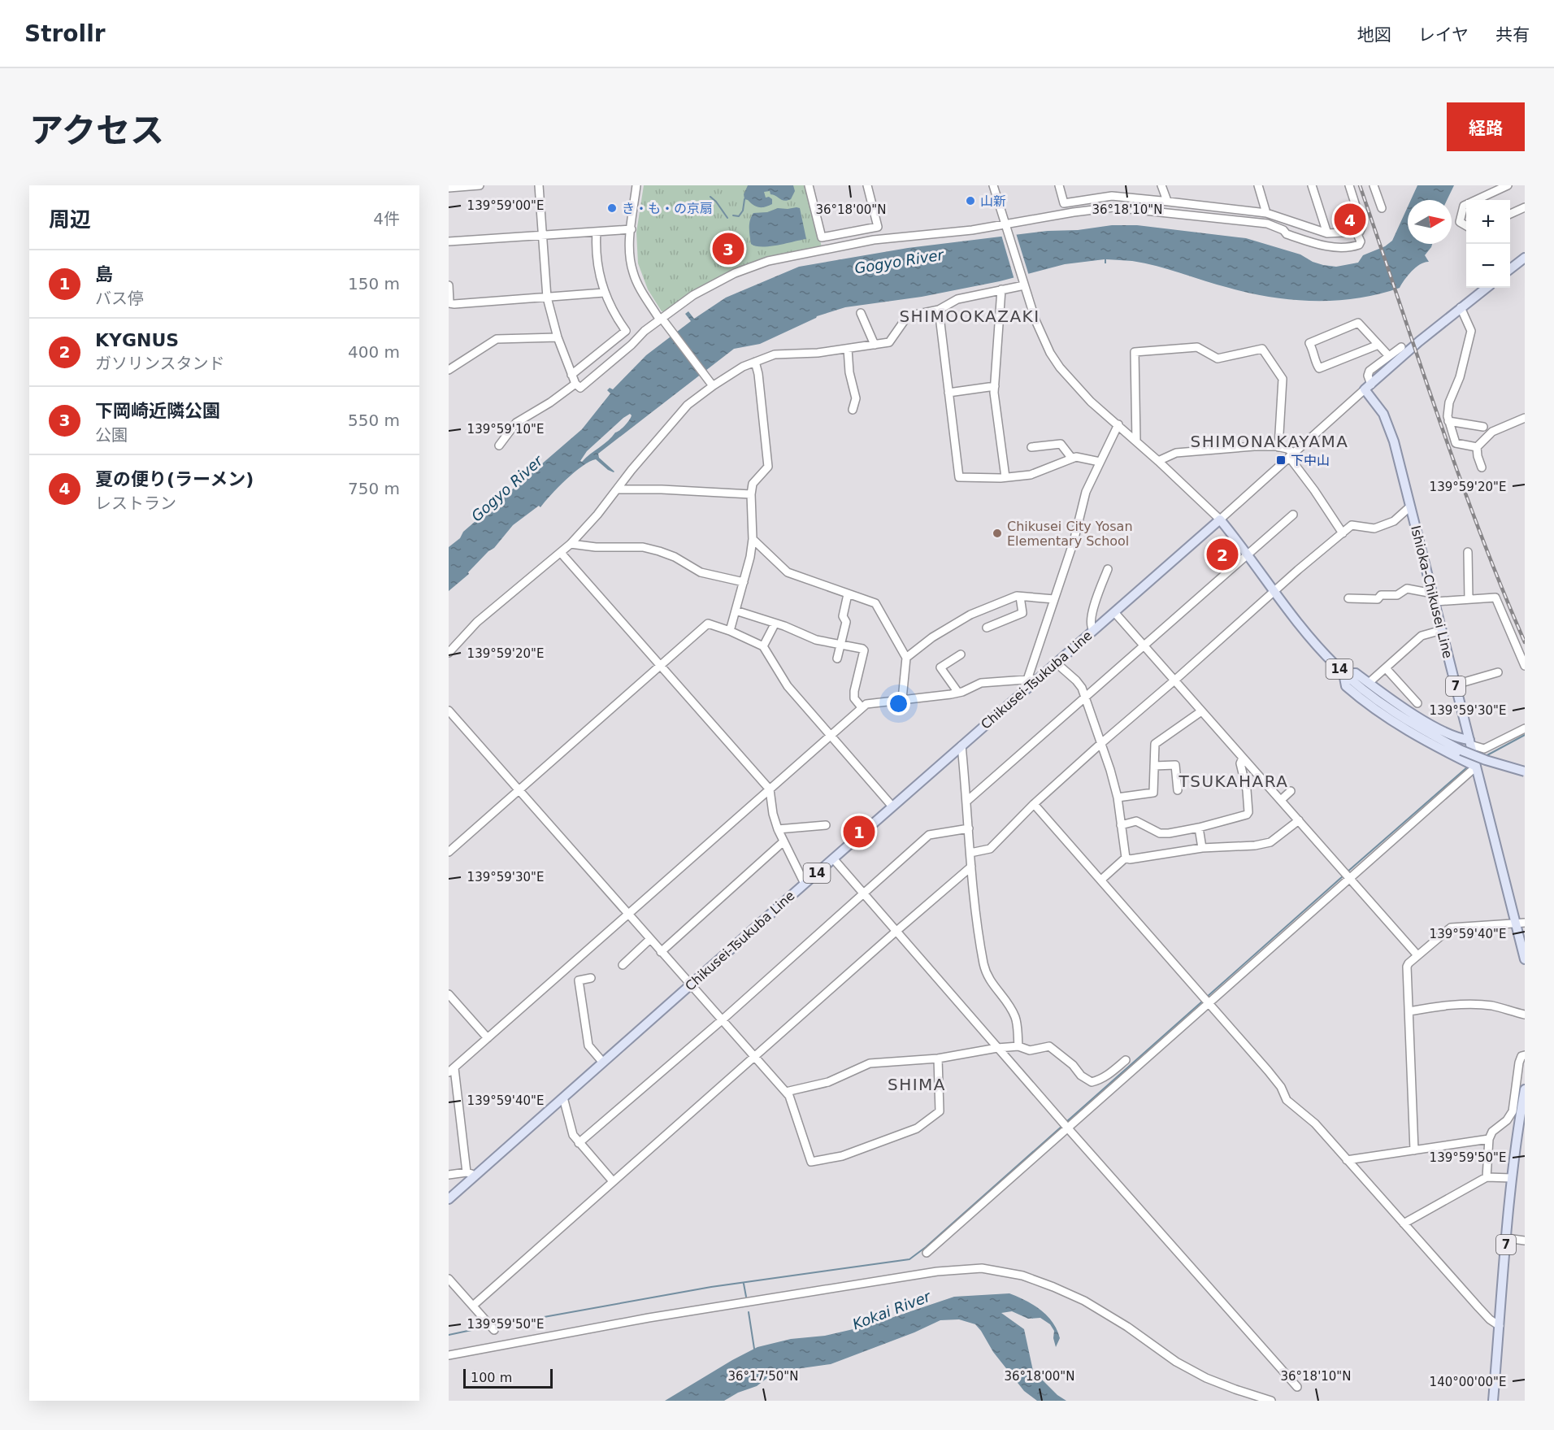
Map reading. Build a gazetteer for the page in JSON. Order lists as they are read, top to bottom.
{
  "streets": {
    "main road": [
      "Ishioka-Chikusei Line",
      "14",
      "Chikusei-Tsukuba Line",
      "7"
    ]
  },
  "crossings": [
    ["14", "Chikusei-Tsukuba Line"]
  ],
  "districts": [
    "SHIMOOKAZAKI",
    "SHIMONAKAYAMA",
    "TSUKAHARA",
    "SHIMA"
  ],
  "water": ["Gogyo River", "Kokai River"],
  "places": {
    "other": ["山新", "き・も・の京扇", "Chikusei City Yosan Elementary School"],
    "transit": ["下中山"]
  },
  "scale_bar": "100 m",
  "north": "right",
  "page": {
    "header": "Strollr",
    "nav": ["地図", "レイヤ", "共有"],
    "title": "アクセス",
    "buttons": "経路",
    "heading": ["周辺", "4件"],
    "map_buttons": ["+", "−"],
    "pins": [
      "4",
      "3",
      "2",
      "1"
    ],
    "list": [
      {
        "mark": "1",
        "name": "島",
        "note": "バス停",
        "value": "150 m"
      },
      {
        "mark": "2",
        "name": "KYGNUS",
        "note": "ガソリンスタンド",
        "value": "400 m"
      },
      {
        "mark": "3",
        "name": "下岡崎近隣公園",
        "note": "公園",
        "value": "550 m"
      },
      {
        "mark": "4",
        "name": "夏の便り(ラーメン)",
        "note": "レストラン",
        "value": "750 m"
      }
    ],
    "scale": "100 m"
  },
  "coordinates": [
    "139°59'00\"E",
    "36°18'00\"N",
    "36°18'10\"N",
    "139°59'10\"E",
    "139°59'20\"E",
    "139°59'30\"E",
    "139°59'40\"E",
    "139°59'50\"E",
    "36°17'50\"N",
    "140°00'00\"E"
  ]
}
